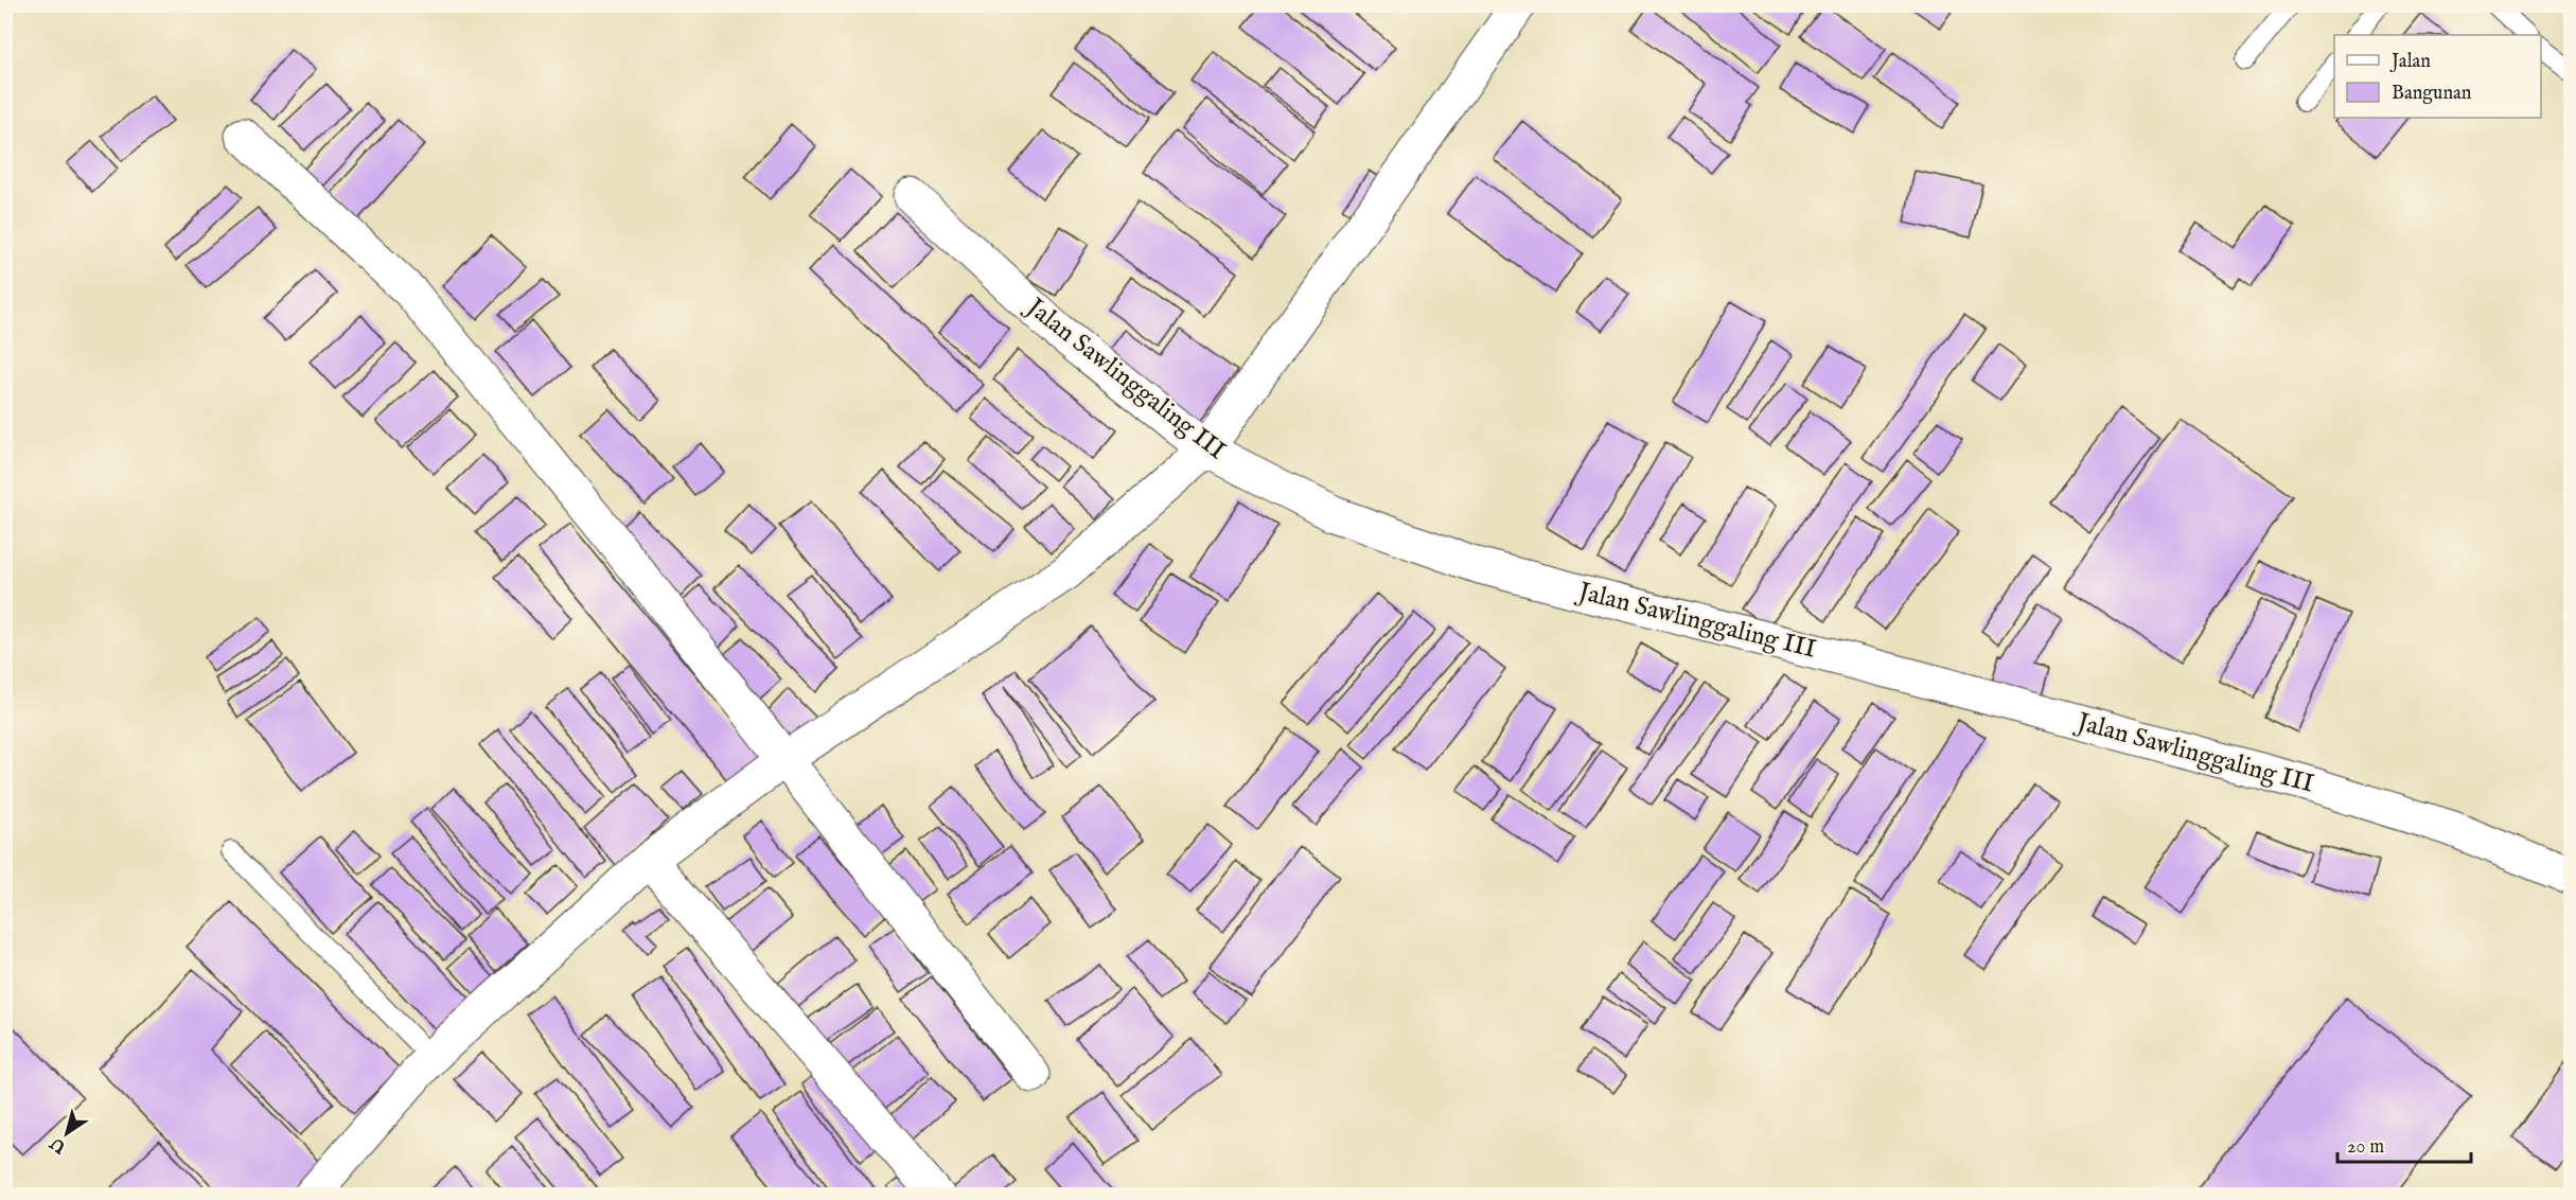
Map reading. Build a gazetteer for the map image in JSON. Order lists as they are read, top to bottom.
{
  "streets": {
    "street": ["Jalan Sawlinggaling III"]
  },
  "legend": ["Jalan", "Bangunan"],
  "scale_bar": "20 m",
  "north": "bottom left"
}
